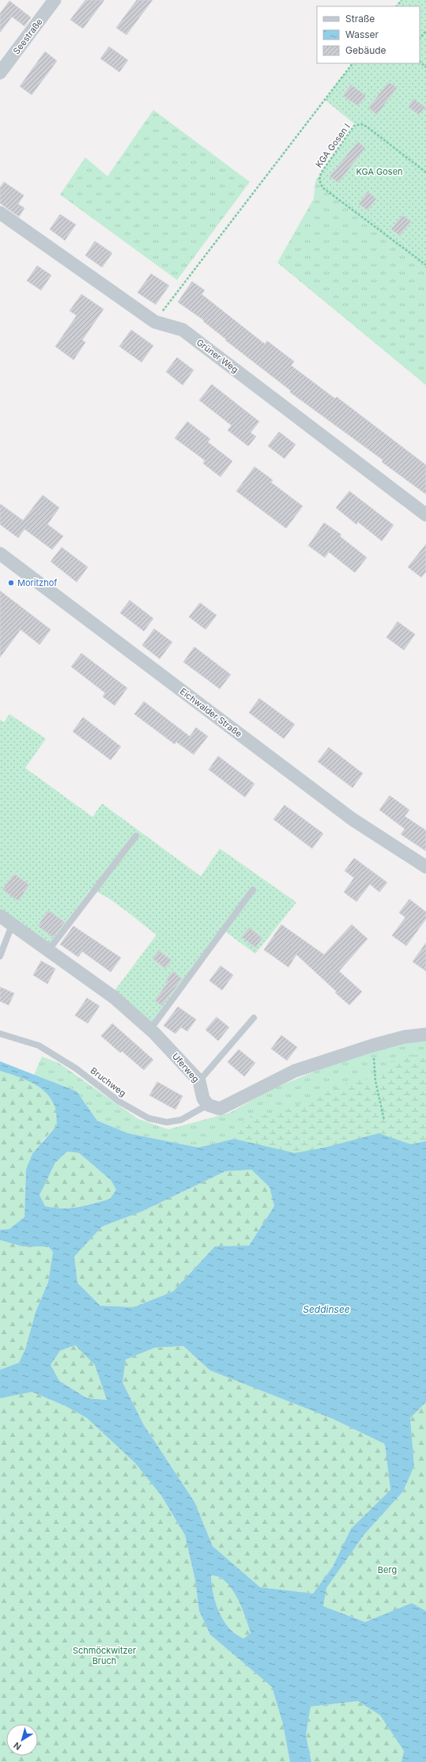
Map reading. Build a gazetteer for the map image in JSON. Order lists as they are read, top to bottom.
{
  "streets": {
    "street": [
      "Seestraße",
      "Grüner Weg",
      "Eichwalder Straße",
      "Uferweg"
    ],
    "lane": ["Bruchweg"],
    "path": ["KGA Gosen I"]
  },
  "crossings": [
    ["Uferweg", "Bruchweg"]
  ],
  "water": ["Seddinsee"],
  "parks": ["KGA Gosen", "Berg", "Schmöckwitzer Bruch"],
  "places": ["Moritzhof"],
  "legend": ["Straße", "Wasser", "Gebäude"],
  "north": "bottom left"
}
